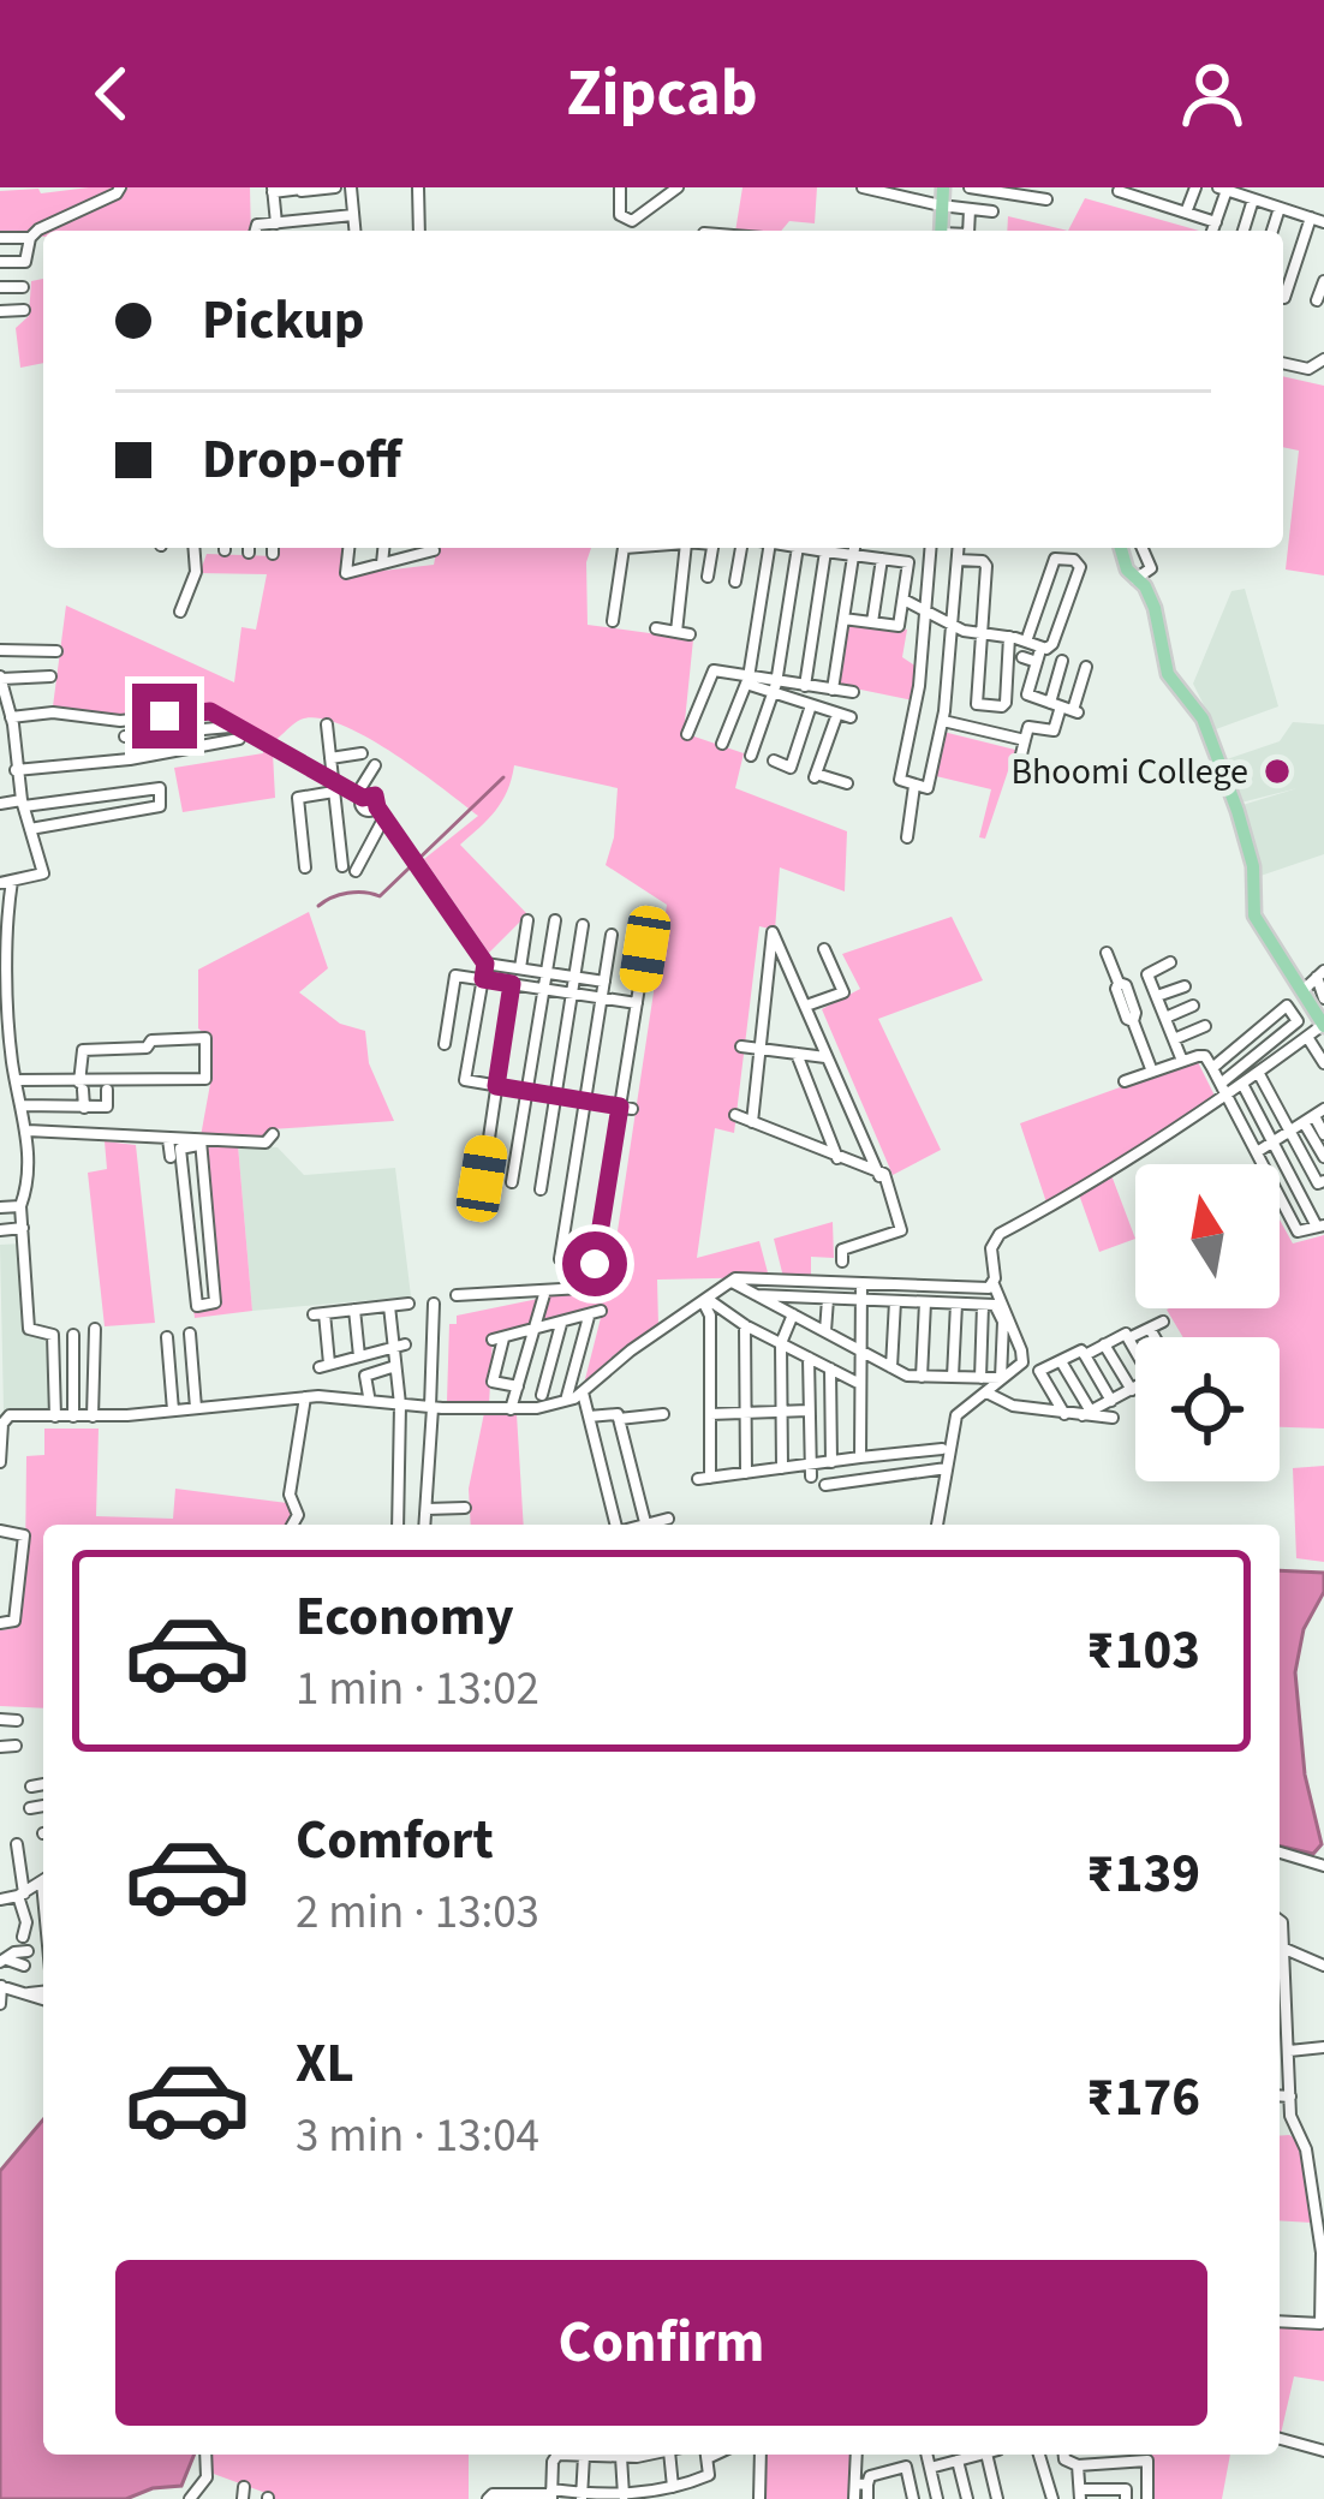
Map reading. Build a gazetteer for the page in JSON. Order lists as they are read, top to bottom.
{
  "places": ["Bhoomi College"],
  "north": "top",
  "page": {
    "header": "Zipcab",
    "banner": ["Pickup", "Drop-off"],
    "list": [
      {
        "name": "Economy",
        "note": "1 min · 13:02",
        "value": "₹103"
      },
      {
        "name": "Comfort",
        "note": "2 min · 13:03",
        "value": "₹139"
      },
      {
        "name": "XL",
        "note": "3 min · 13:04",
        "value": "₹176"
      }
    ],
    "buttons": "Confirm"
  }
}
